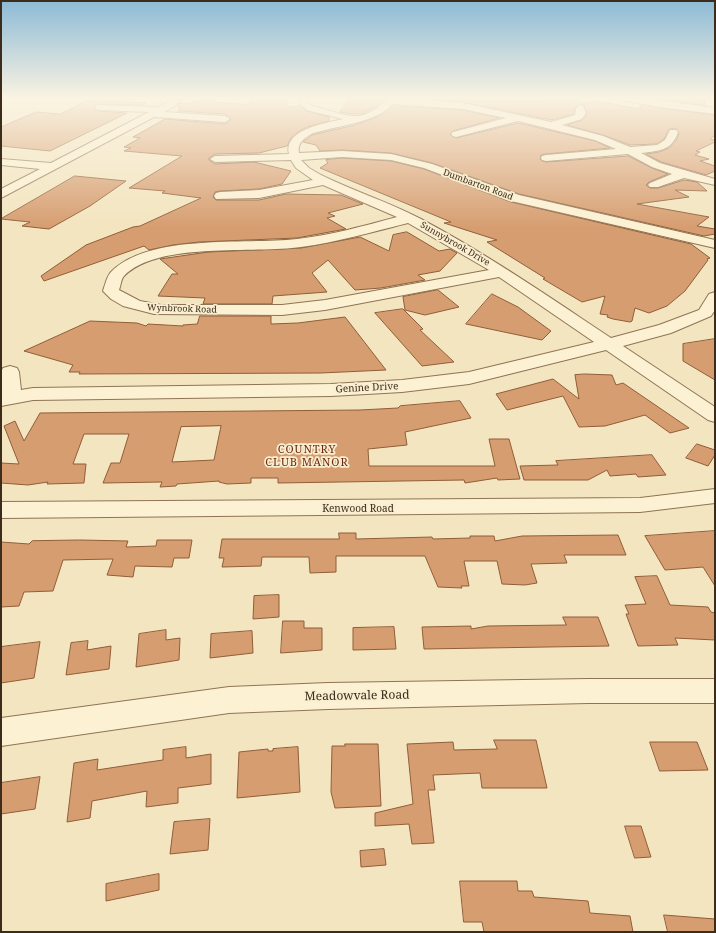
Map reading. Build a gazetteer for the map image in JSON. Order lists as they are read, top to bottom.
{
  "streets": {
    "street": [
      "Dumbarton Road",
      "Sunnybrook Drive",
      "Wynbrook Road",
      "Genine Drive",
      "Kenwood Road",
      "Meadowvale Road"
    ]
  },
  "crossings": [
    ["Dumbarton Road", "Sunnybrook Drive"],
    ["Sunnybrook Drive", "Wynbrook Road"],
    ["Sunnybrook Drive", "Genine Drive"]
  ],
  "districts": ["COUNTRY CLUB MANOR"]
}
